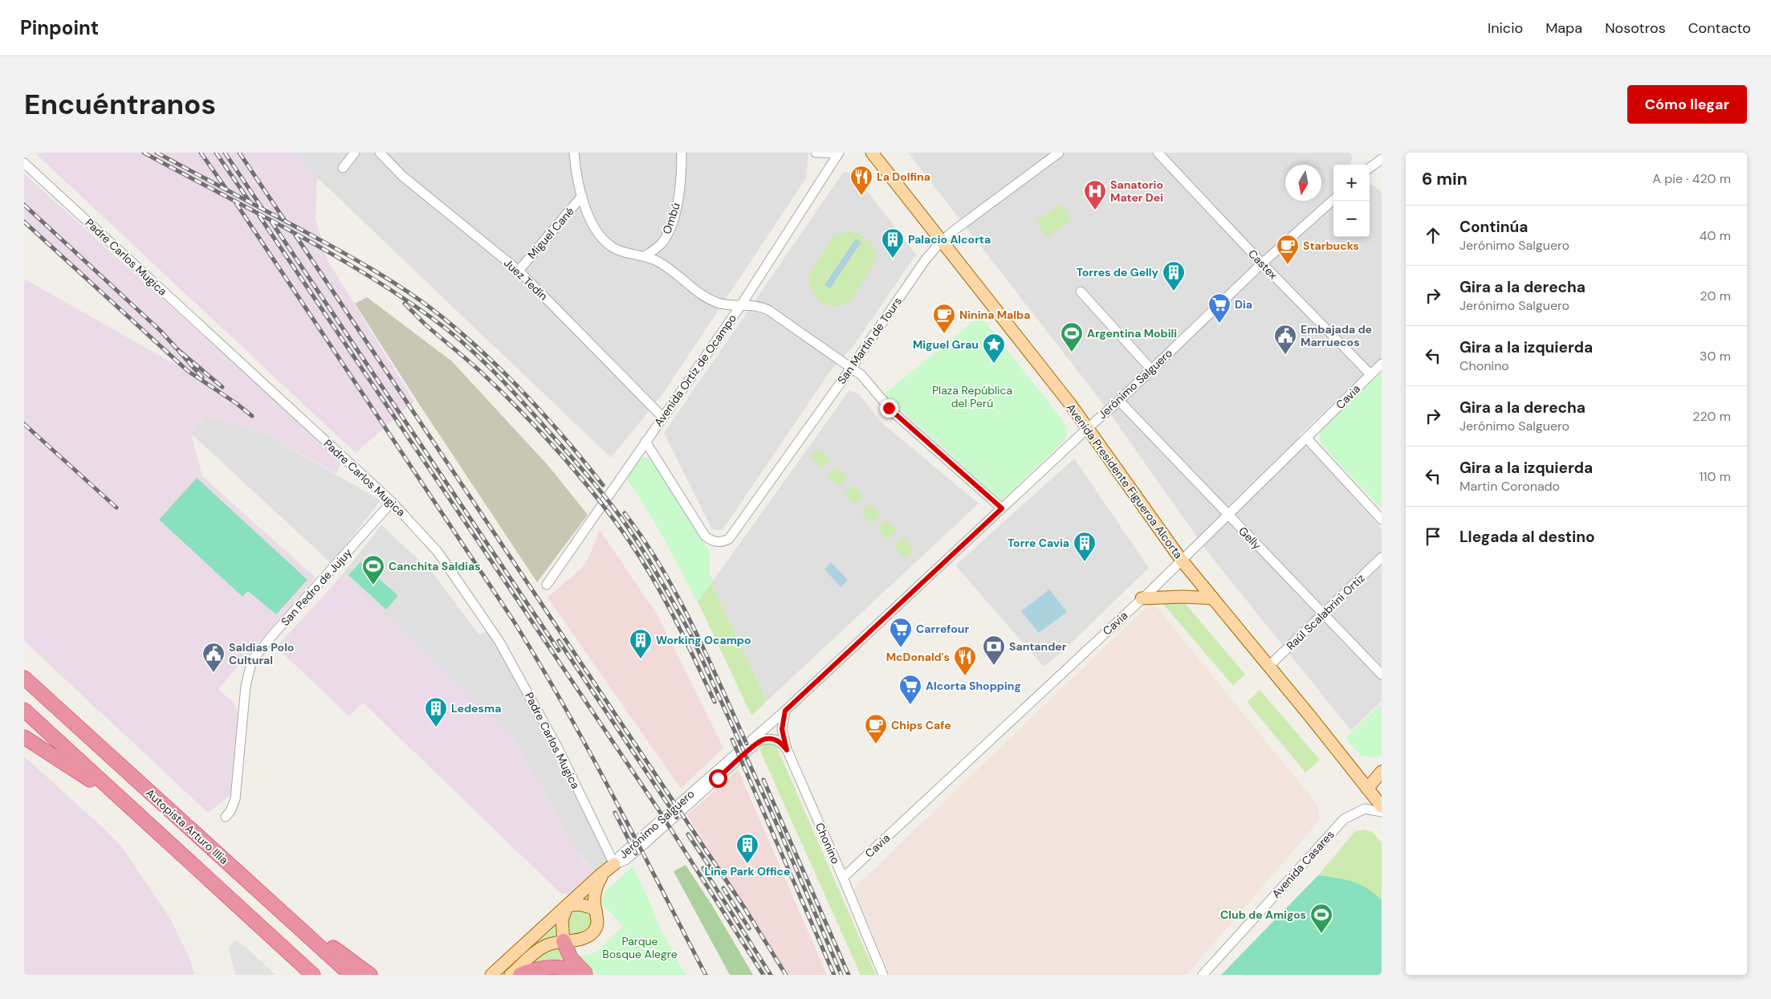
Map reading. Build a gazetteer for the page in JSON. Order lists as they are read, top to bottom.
{
  "streets": {
    "highway": ["Autopista Arturo Illia"],
    "main road": ["Jerónimo Salguero", "Avenida Presidente Figueroa Alcorta"],
    "street": [
      "Ombú",
      "Miguel Cané",
      "Padre Carlos Mugica",
      "Castex",
      "Juez Tedín",
      "San Martín de Tours",
      "Avenida Ortiz de Ocampo",
      "Cavia",
      "Gelly",
      "San Pedro de Jujuy",
      "Raúl Scalabrini Ortiz",
      "Chonino",
      "Avenida Casares"
    ]
  },
  "crossings": [
    ["Miguel Cané", "Juez Tedín"],
    ["Padre Carlos Mugica", "Jerónimo Salguero"],
    ["Padre Carlos Mugica", "San Pedro de Jujuy"],
    ["Castex", "Jerónimo Salguero"],
    ["Castex", "Cavia"],
    ["Juez Tedín", "Avenida Ortiz de Ocampo"],
    ["San Martín de Tours", "Avenida Ortiz de Ocampo"],
    ["San Martín de Tours", "Avenida Presidente Figueroa Alcorta"],
    ["Jerónimo Salguero", "Avenida Presidente Figueroa Alcorta"],
    ["Jerónimo Salguero", "Gelly"],
    ["Jerónimo Salguero", "Chonino"],
    ["Cavia", "Avenida Presidente Figueroa Alcorta"],
    ["Cavia", "Gelly"],
    ["Cavia", "Chonino"],
    ["Avenida Presidente Figueroa Alcorta", "Raúl Scalabrini Ortiz"],
    ["Gelly", "Raúl Scalabrini Ortiz"]
  ],
  "parks": ["Plaza República del Perú", "Parque Bosque Alegre"],
  "places": {
    "restaurant": ["La Dolfina", "McDonald's"],
    "hospital": ["Sanatorio Mater Dei"],
    "building": [
      "Palacio Alcorta",
      "Torres de Gelly",
      "Torre Cavia",
      "Working Ocampo",
      "Ledesma",
      "Line Park Office"
    ],
    "cafe": ["Starbucks", "Ninina Malba", "Chips Cafe"],
    "supermarket": ["Dia", "Carrefour", "Alcorta Shopping"],
    "sports": ["Argentina Mobili", "Canchita Saldias", "Club de Amigos"],
    "public building": ["Embajada de Marruecos", "Saldias Polo Cultural"],
    "place": ["Miguel Grau"],
    "bank": ["Santander"]
  },
  "north": "bottom",
  "page": {
    "header": "Pinpoint",
    "nav": [
      "Inicio",
      "Mapa",
      "Nosotros",
      "Contacto"
    ],
    "buttons": "Cómo llegar",
    "title": "Encuéntranos",
    "heading": ["6 min", "A pie · 420 m"],
    "map_buttons": ["+", "−"],
    "list": [
      ["Continúa", "Jerónimo Salguero", "40 m"],
      ["Gira a la derecha", "Jerónimo Salguero", "20 m"],
      ["Gira a la izquierda", "Chonino", "30 m"],
      ["Gira a la derecha", "Jerónimo Salguero", "220 m"],
      ["Gira a la izquierda", "Martin Coronado", "110 m"],
      "Llegada al destino"
    ]
  }
}
